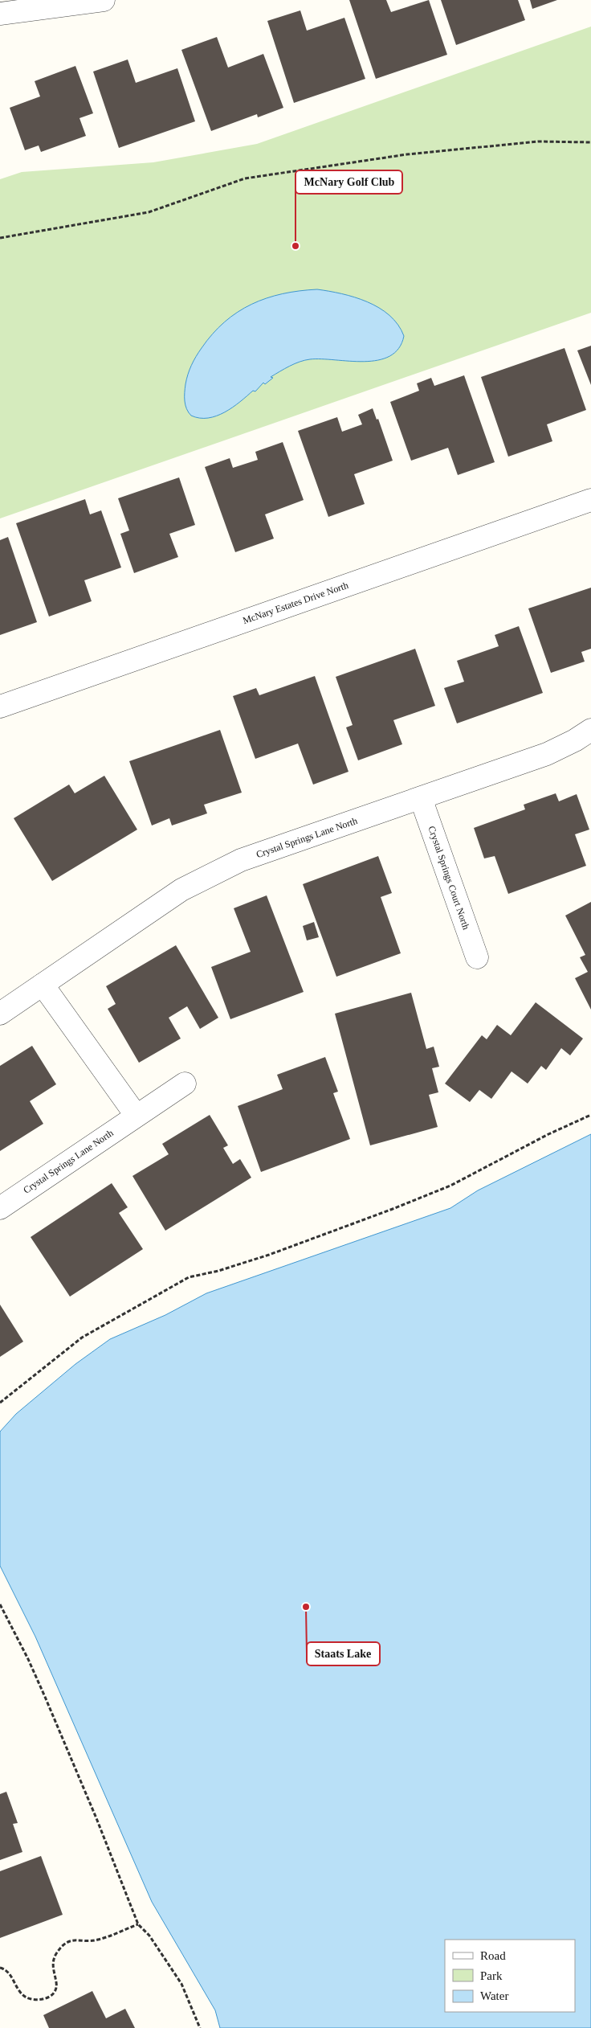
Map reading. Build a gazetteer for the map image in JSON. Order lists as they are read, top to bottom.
{
  "streets": {
    "street": ["McNary Estates Drive North", "Crystal Springs Lane North", "Crystal Springs Court North"]
  },
  "crossings": [
    ["Crystal Springs Lane North", "Crystal Springs Court North"]
  ],
  "places": ["McNary Golf Club", "Staats Lake"],
  "legend": ["Road", "Park", "Water"]
}
